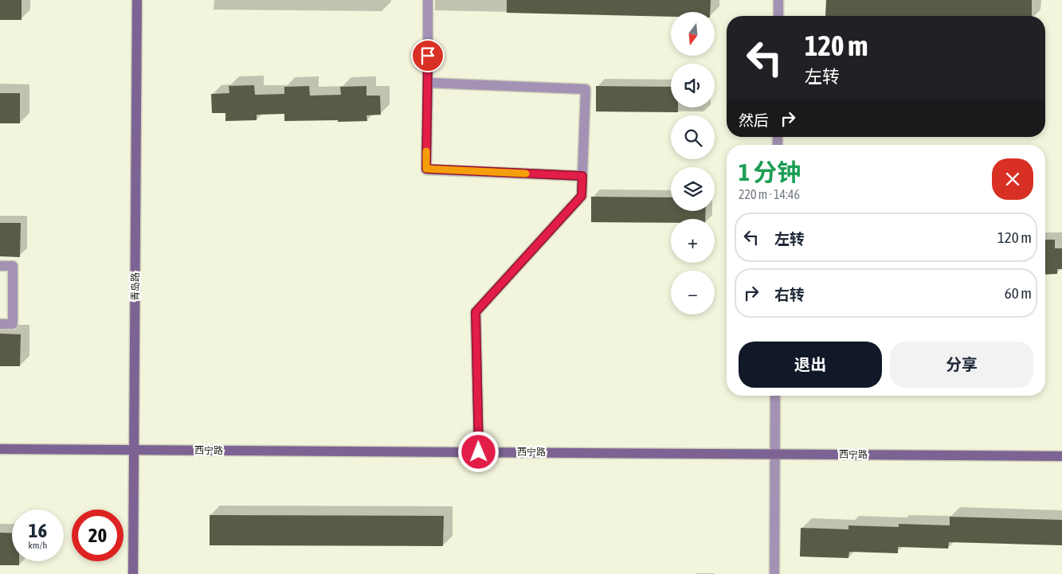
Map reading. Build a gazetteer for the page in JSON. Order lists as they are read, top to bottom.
{
  "streets": {
    "street": ["青岛路", "西宁路"]
  },
  "crossings": [
    ["青岛路", "西宁路"]
  ],
  "north": "bottom",
  "page": {
    "map_buttons": ["+", "−"],
    "turn": ["120 m", "左转"],
    "then": "然后",
    "heading": ["1 分钟", "220 m · 14:46"],
    "list": [
      {
        "name": "左转",
        "value": "120 m"
      },
      {
        "name": "右转",
        "value": "60 m"
      }
    ],
    "buttons": ["退出", "分享"],
    "speed": "16 km/h",
    "limit": "20"
  }
}
